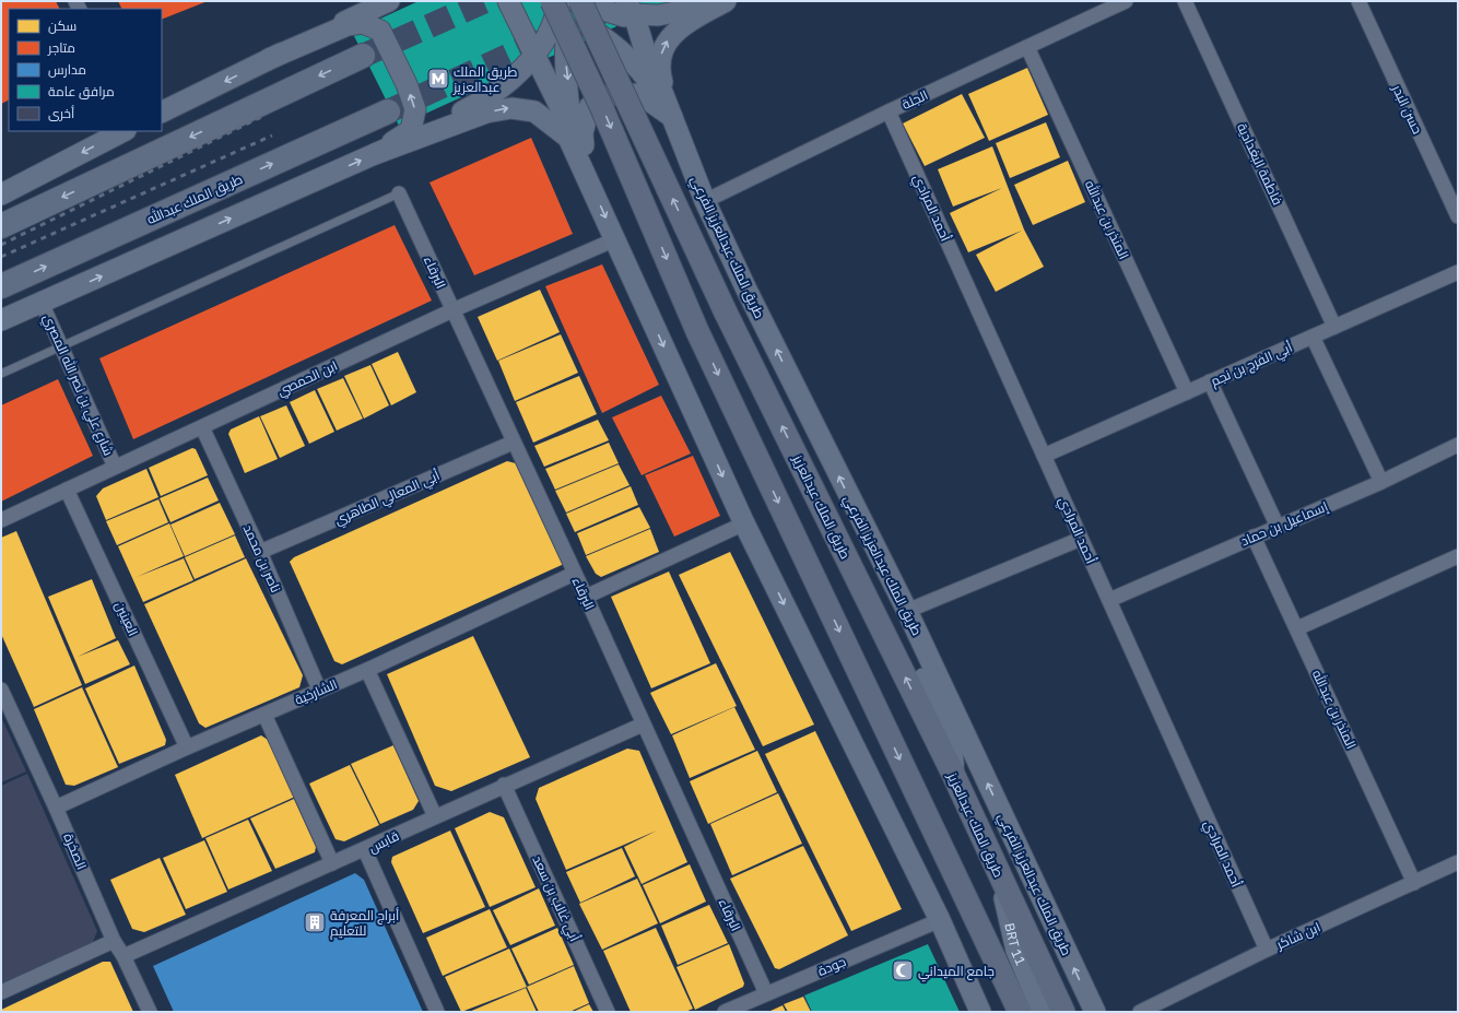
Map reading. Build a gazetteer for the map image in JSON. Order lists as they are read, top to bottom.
{
  "streets": {
    "highway": ["طريق الملك عبدالله"],
    "main road": ["طريق الملك عبدالعزيز الفرعي", "طريق الملك عبدالعزيز", "BRT 11"],
    "street": [
      "الجلة",
      "حسن البدر",
      "فاطمة البغدادية",
      "أحمد المرادي",
      "المنذر بن عبدالله",
      "البرقاء",
      "أبي الفرج بن نجم",
      "ابن الحمصي",
      "شارع علي بن نصر الله المصري",
      "أبي المعالي الطاهري",
      "إسماعيل بن حماد",
      "ناصر بن محمد",
      "العينين",
      "الشارخية",
      "قابس",
      "الصخرة",
      "أبي غالب بن سعد",
      "ابن شاكر",
      "جودة"
    ]
  },
  "crossings": [
    ["الجلة", "أحمد المرادي"],
    ["الجلة", "المنذر بن عبدالله"],
    ["الجلة", "طريق الملك عبدالعزيز الفرعي"],
    ["فاطمة البغدادية", "أبي الفرج بن نجم"],
    ["أحمد المرادي", "أبي الفرج بن نجم"],
    ["أحمد المرادي", "إسماعيل بن حماد"],
    ["أحمد المرادي", "ابن شاكر"],
    ["المنذر بن عبدالله", "أبي الفرج بن نجم"],
    ["المنذر بن عبدالله", "إسماعيل بن حماد"],
    ["المنذر بن عبدالله", "ابن شاكر"],
    ["البرقاء", "ابن الحمصي"],
    ["البرقاء", "أبي المعالي الطاهري"],
    ["البرقاء", "الشارخية"],
    ["البرقاء", "قابس"],
    ["البرقاء", "جودة"],
    ["ابن الحمصي", "شارع علي بن نصر الله المصري"],
    ["ابن الحمصي", "ناصر بن محمد"],
    ["ابن الحمصي", "العينين"],
    ["أبي المعالي الطاهري", "ناصر بن محمد"],
    ["طريق الملك عبدالعزيز", "BRT 11"],
    ["ناصر بن محمد", "الشارخية"],
    ["العينين", "الشارخية"],
    ["الشارخية", "الصخرة"],
    ["قابس", "الصخرة"],
    ["قابس", "أبي غالب بن سعد"]
  ],
  "places": {
    "metro station": ["طريق الملك عبدالعزيز"],
    "building": ["أبراج المعرفة للتعليم"],
    "mosque": ["جامع الميداني"]
  },
  "legend": [
    "سكن",
    "متاجر",
    "مدارس",
    "مرافق عامة",
    "أخرى"
  ]
}
